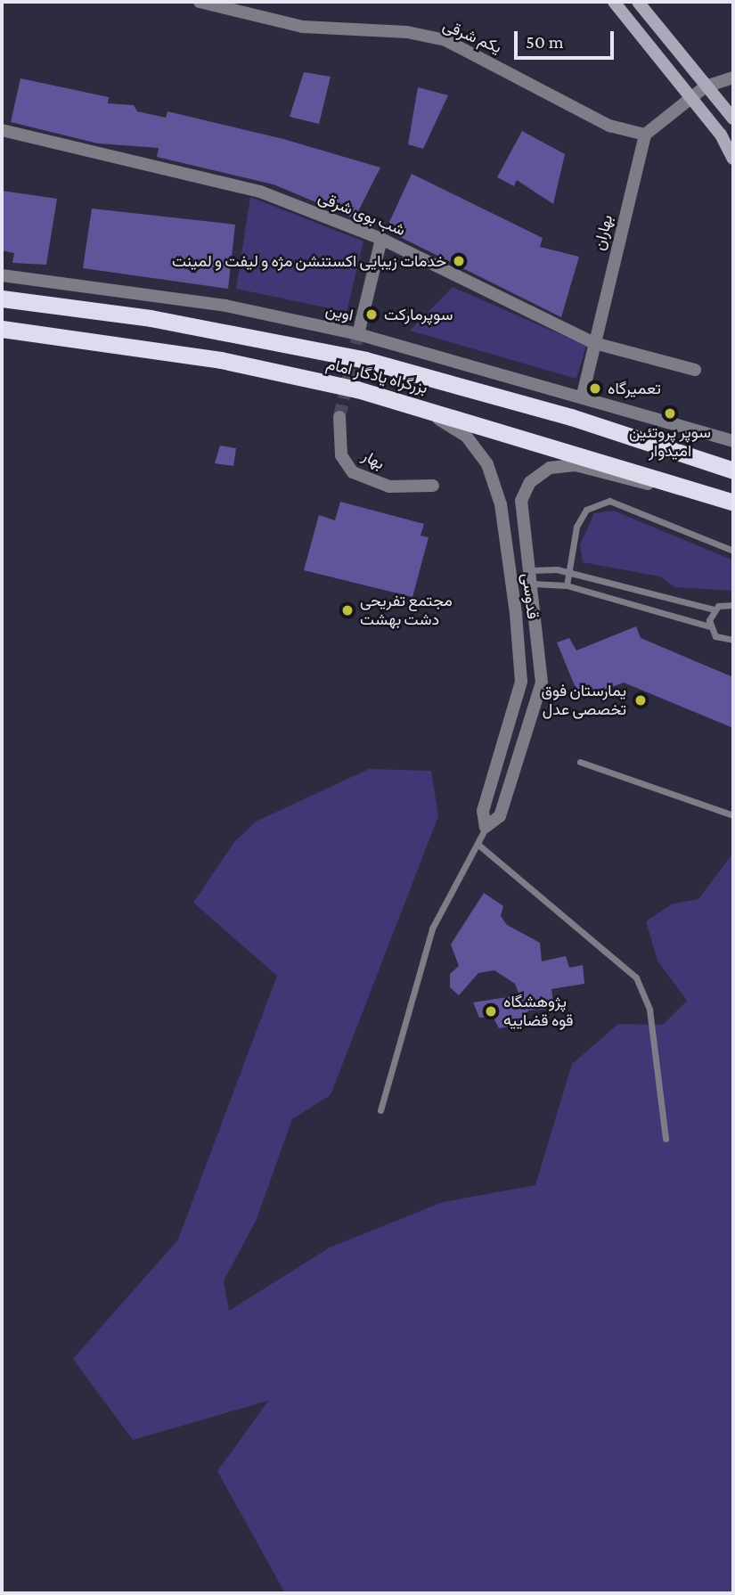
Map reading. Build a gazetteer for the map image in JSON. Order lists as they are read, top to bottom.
{
  "streets": {
    "highway": ["بزرگراه یادگار امام"],
    "street": [
      "یکم شرقی",
      "شب بوی شرقی",
      "بهاران",
      "اوین",
      "بهار",
      "قدوسی"
    ]
  },
  "crossings": [
    ["یکم شرقی", "بهاران"],
    ["شب بوی شرقی", "بهاران"],
    ["بهاران", "اوین"],
    ["بزرگراه یادگار امام", "قدوسی"]
  ],
  "places": [
    "خدمات زیبایی اکستنشن مژه و لیفت و لمینت",
    "سوپرمارکت",
    "تعمیرگاه",
    "سوپر پروتئین امیدوار",
    "مجتمع تفریحی دشت بهشت",
    "یمارستان فوق تخصصی عدل",
    "پژوهشگاه قوه قضاییه"
  ],
  "scale_bar": "50 m"
}
